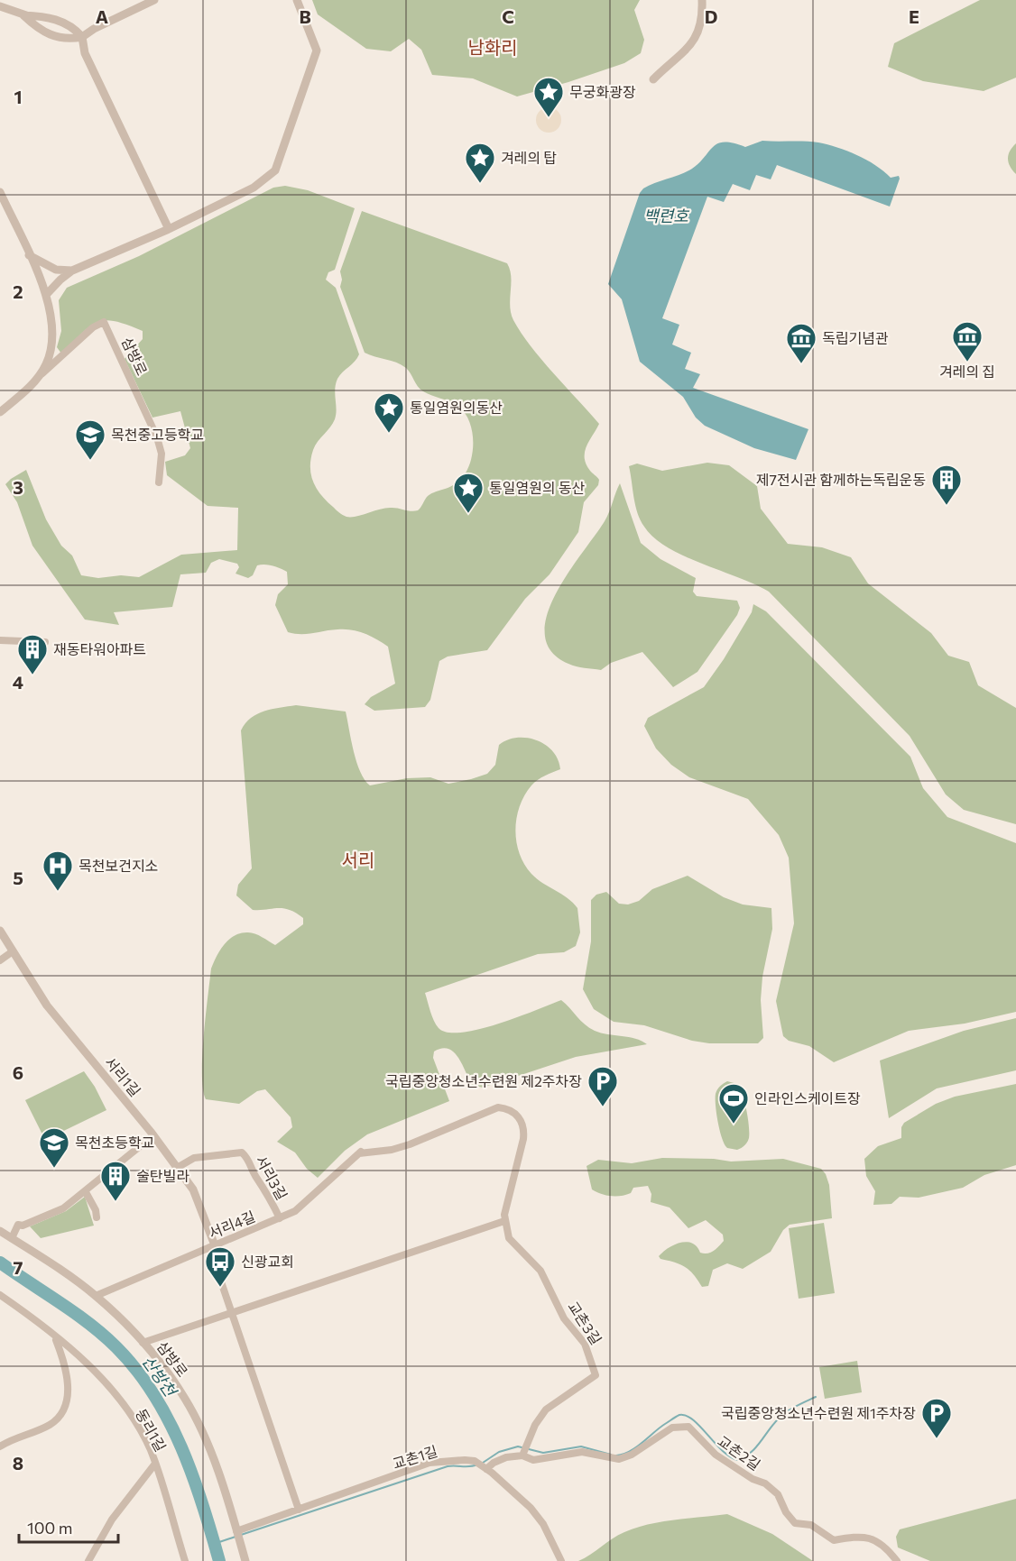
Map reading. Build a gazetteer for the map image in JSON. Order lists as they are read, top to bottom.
{
  "streets": {
    "street": [
      "삼방로",
      "서리1길",
      "서리3길",
      "서리4길",
      "교촌3길",
      "동리1길",
      "교촌2길",
      "교촌1길"
    ]
  },
  "crossings": [
    ["삼방로", "서리4길"],
    ["삼방로", "교촌1길"],
    ["서리1길", "서리3길"],
    ["서리1길", "서리4길"],
    ["서리1길", "교촌1길"],
    ["서리3길", "서리4길"],
    ["서리4길", "교촌3길"],
    ["교촌3길", "교촌2길"],
    ["교촌2길", "교촌1길"]
  ],
  "districts": ["남화리", "서리"],
  "water": ["백련호", "산방천"],
  "places": {
    "place": [
      "무궁화광장",
      "겨레의 탑",
      "통일염원의동산",
      "통일염원의 동산"
    ],
    "museum": ["겨레의 집", "독립기념관"],
    "school or university": ["목천중고등학교", "목천초등학교"],
    "building": ["제7전시관 함께하는독립운동", "재동타워아파트", "술탄빌라"],
    "hospital": ["목천보건지소"],
    "parking": ["국립중앙청소년수련원 제2주차장", "국립중앙청소년수련원 제1주차장"],
    "sports": ["인라인스케이트장"],
    "bus stop": ["신광교회"]
  },
  "scale_bar": "100 m",
  "grid": {
    "columns": [
      "A",
      "B",
      "C",
      "D",
      "E"
    ],
    "rows": [
      "1",
      "2",
      "3",
      "4",
      "5",
      "6",
      "7",
      "8"
    ]
  }
}
